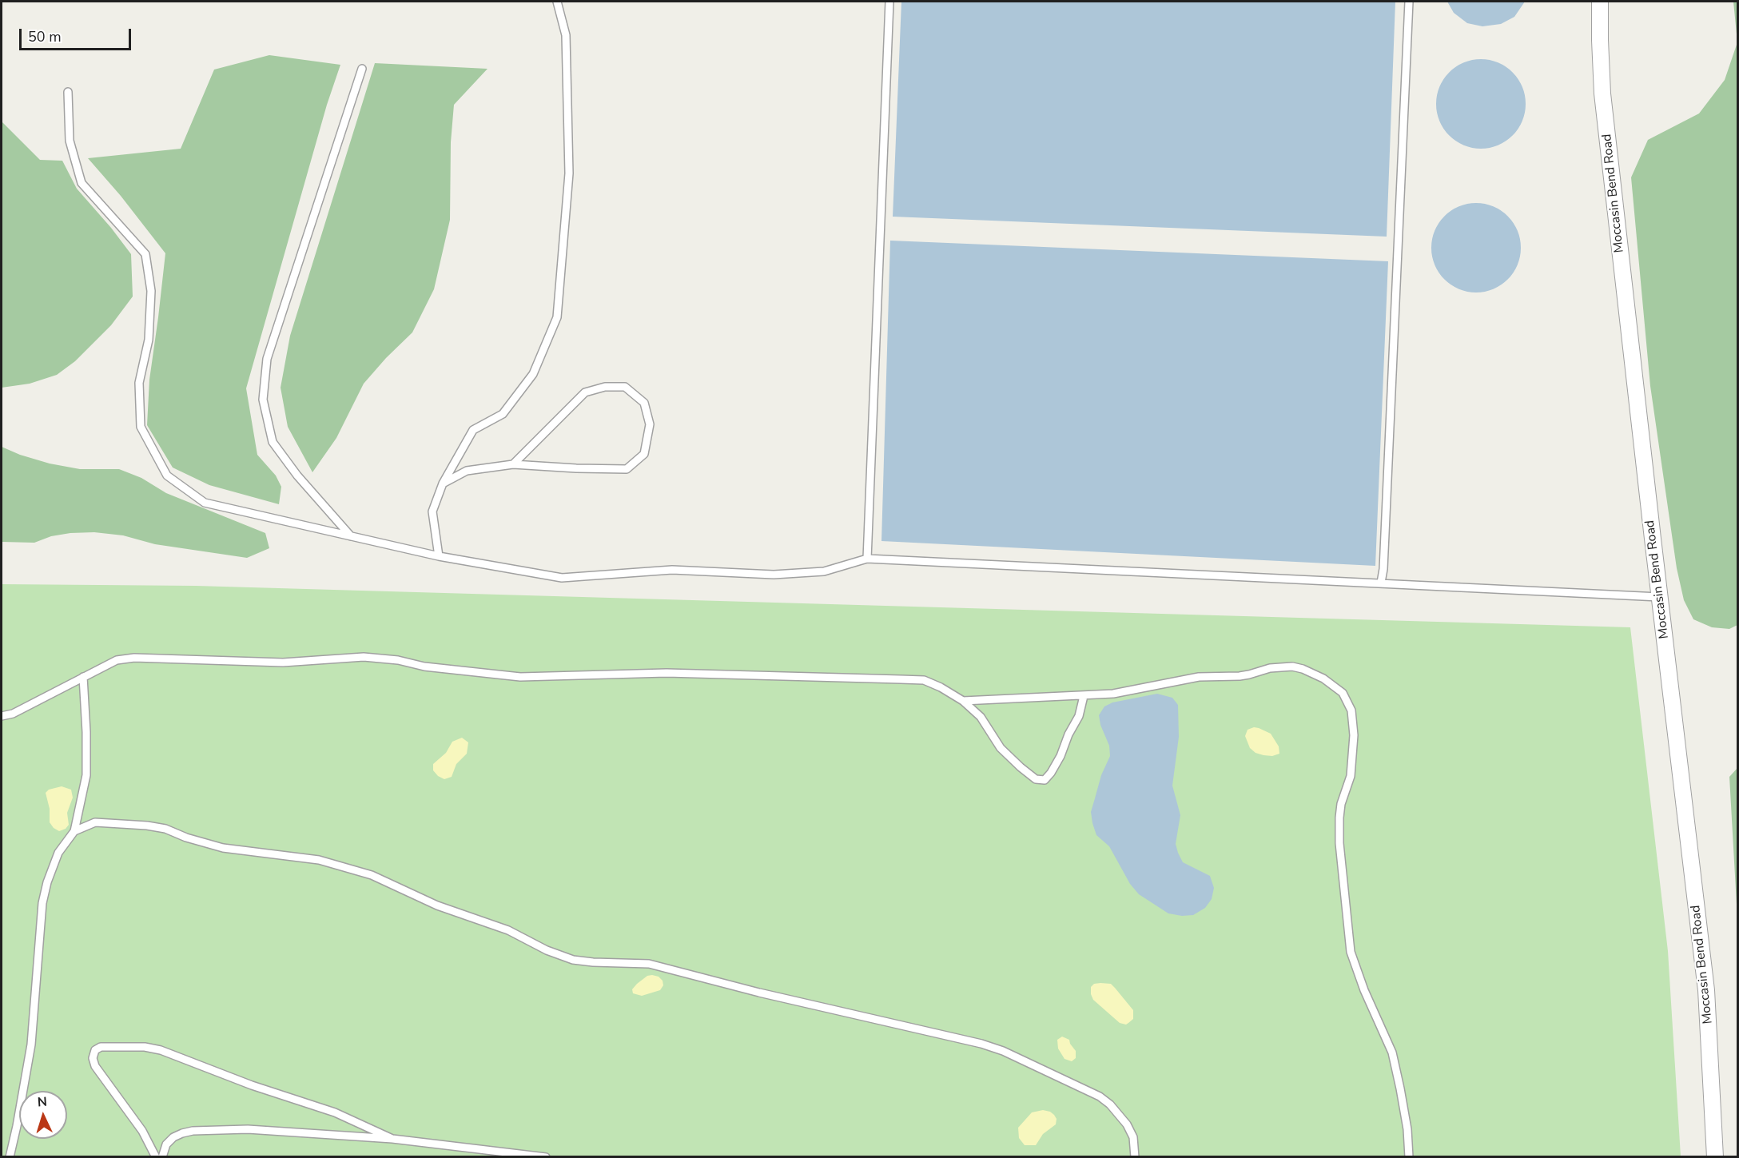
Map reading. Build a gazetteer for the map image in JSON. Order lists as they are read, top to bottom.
{
  "streets": {
    "street": ["Moccasin Bend Road"]
  },
  "scale_bar": "50 m",
  "north": "top"
}
